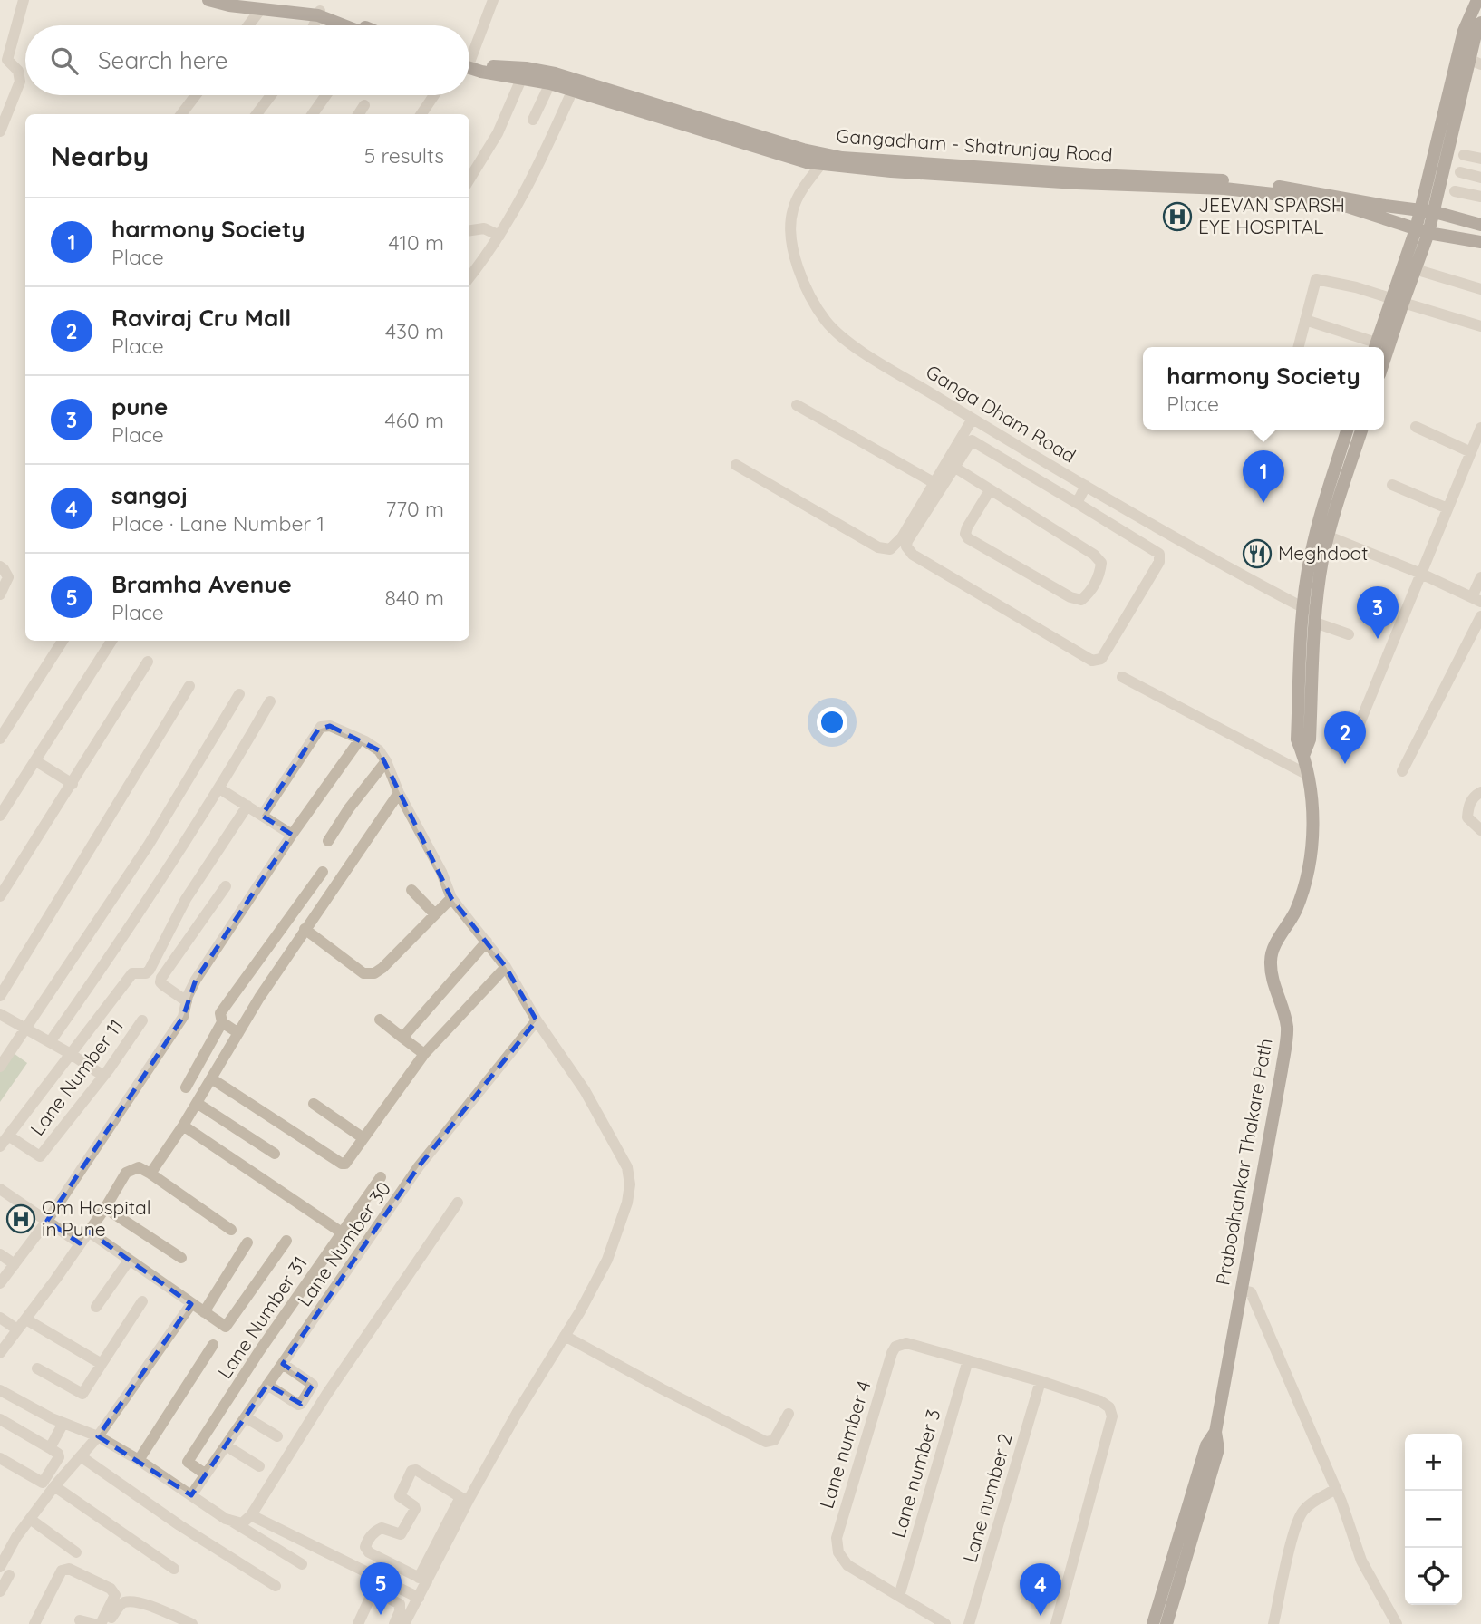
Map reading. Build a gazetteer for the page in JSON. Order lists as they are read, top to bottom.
{
  "streets": {
    "main road": ["Gangadham - Shatrunjay Road", "Prabodhankar Thakare Path"],
    "street": [
      "Ganga Dham Road",
      "Lane Number 11",
      "Lane Number 30",
      "Lane Number 31",
      "Lane number 4",
      "Lane number 3",
      "Lane number 2"
    ]
  },
  "crossings": [
    ["Gangadham - Shatrunjay Road", "Ganga Dham Road"],
    ["Ganga Dham Road", "Prabodhankar Thakare Path"],
    ["Lane Number 30", "Lane Number 31"],
    ["Lane number 4", "Lane number 3"]
  ],
  "places": {
    "hospital": ["JEEVAN SPARSH EYE HOSPITAL", "Om Hospital in Pune"],
    "restaurant": ["Meghdoot"]
  },
  "page": {
    "search": "Search here",
    "heading": ["Nearby", "5 results"],
    "list": [
      {
        "mark": "1",
        "name": "harmony Society",
        "note": "Place",
        "value": "410 m"
      },
      {
        "mark": "2",
        "name": "Raviraj Cru Mall",
        "note": "Place",
        "value": "430 m"
      },
      {
        "mark": "3",
        "name": "pune",
        "note": "Place",
        "value": "460 m"
      },
      {
        "mark": "4",
        "name": "sangoj",
        "note": "Place · Lane Number 1",
        "value": "770 m"
      },
      {
        "mark": "5",
        "name": "Bramha Avenue",
        "note": "Place",
        "value": "840 m"
      }
    ],
    "popup": ["harmony Society", "Place"],
    "pins": [
      "1",
      "3",
      "2",
      "5",
      "4"
    ],
    "map_buttons": ["+", "−"]
  }
}
